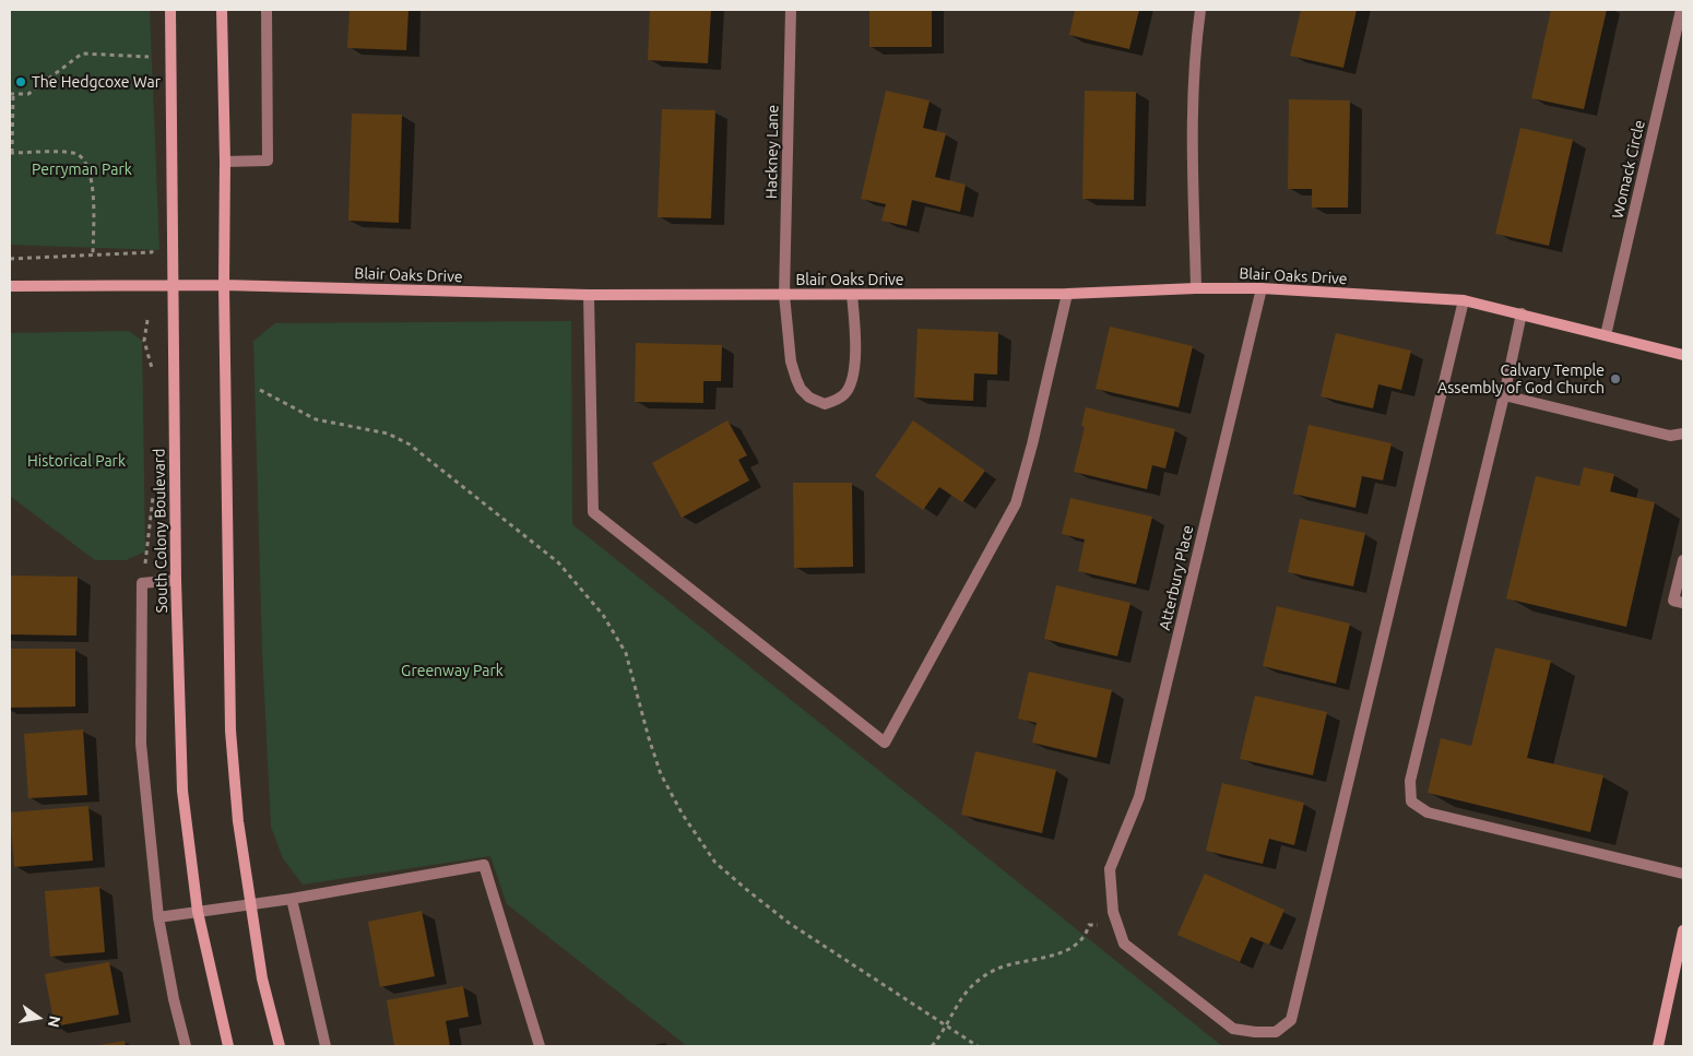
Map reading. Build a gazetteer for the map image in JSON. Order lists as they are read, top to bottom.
{
  "streets": {
    "main road": ["Blair Oaks Drive", "South Colony Boulevard"],
    "street": ["Hackney Lane", "Womack Circle", "Atterbury Place"]
  },
  "crossings": [
    ["Hackney Lane", "Blair Oaks Drive"],
    ["Womack Circle", "Blair Oaks Drive"],
    ["Blair Oaks Drive", "South Colony Boulevard"],
    ["Blair Oaks Drive", "Atterbury Place"]
  ],
  "parks": ["Perryman Park", "Historical Park", "Greenway Park"],
  "places": ["The Hedgcoxe War", "Calvary Temple Assembly of God Church"],
  "north": "right"
}
